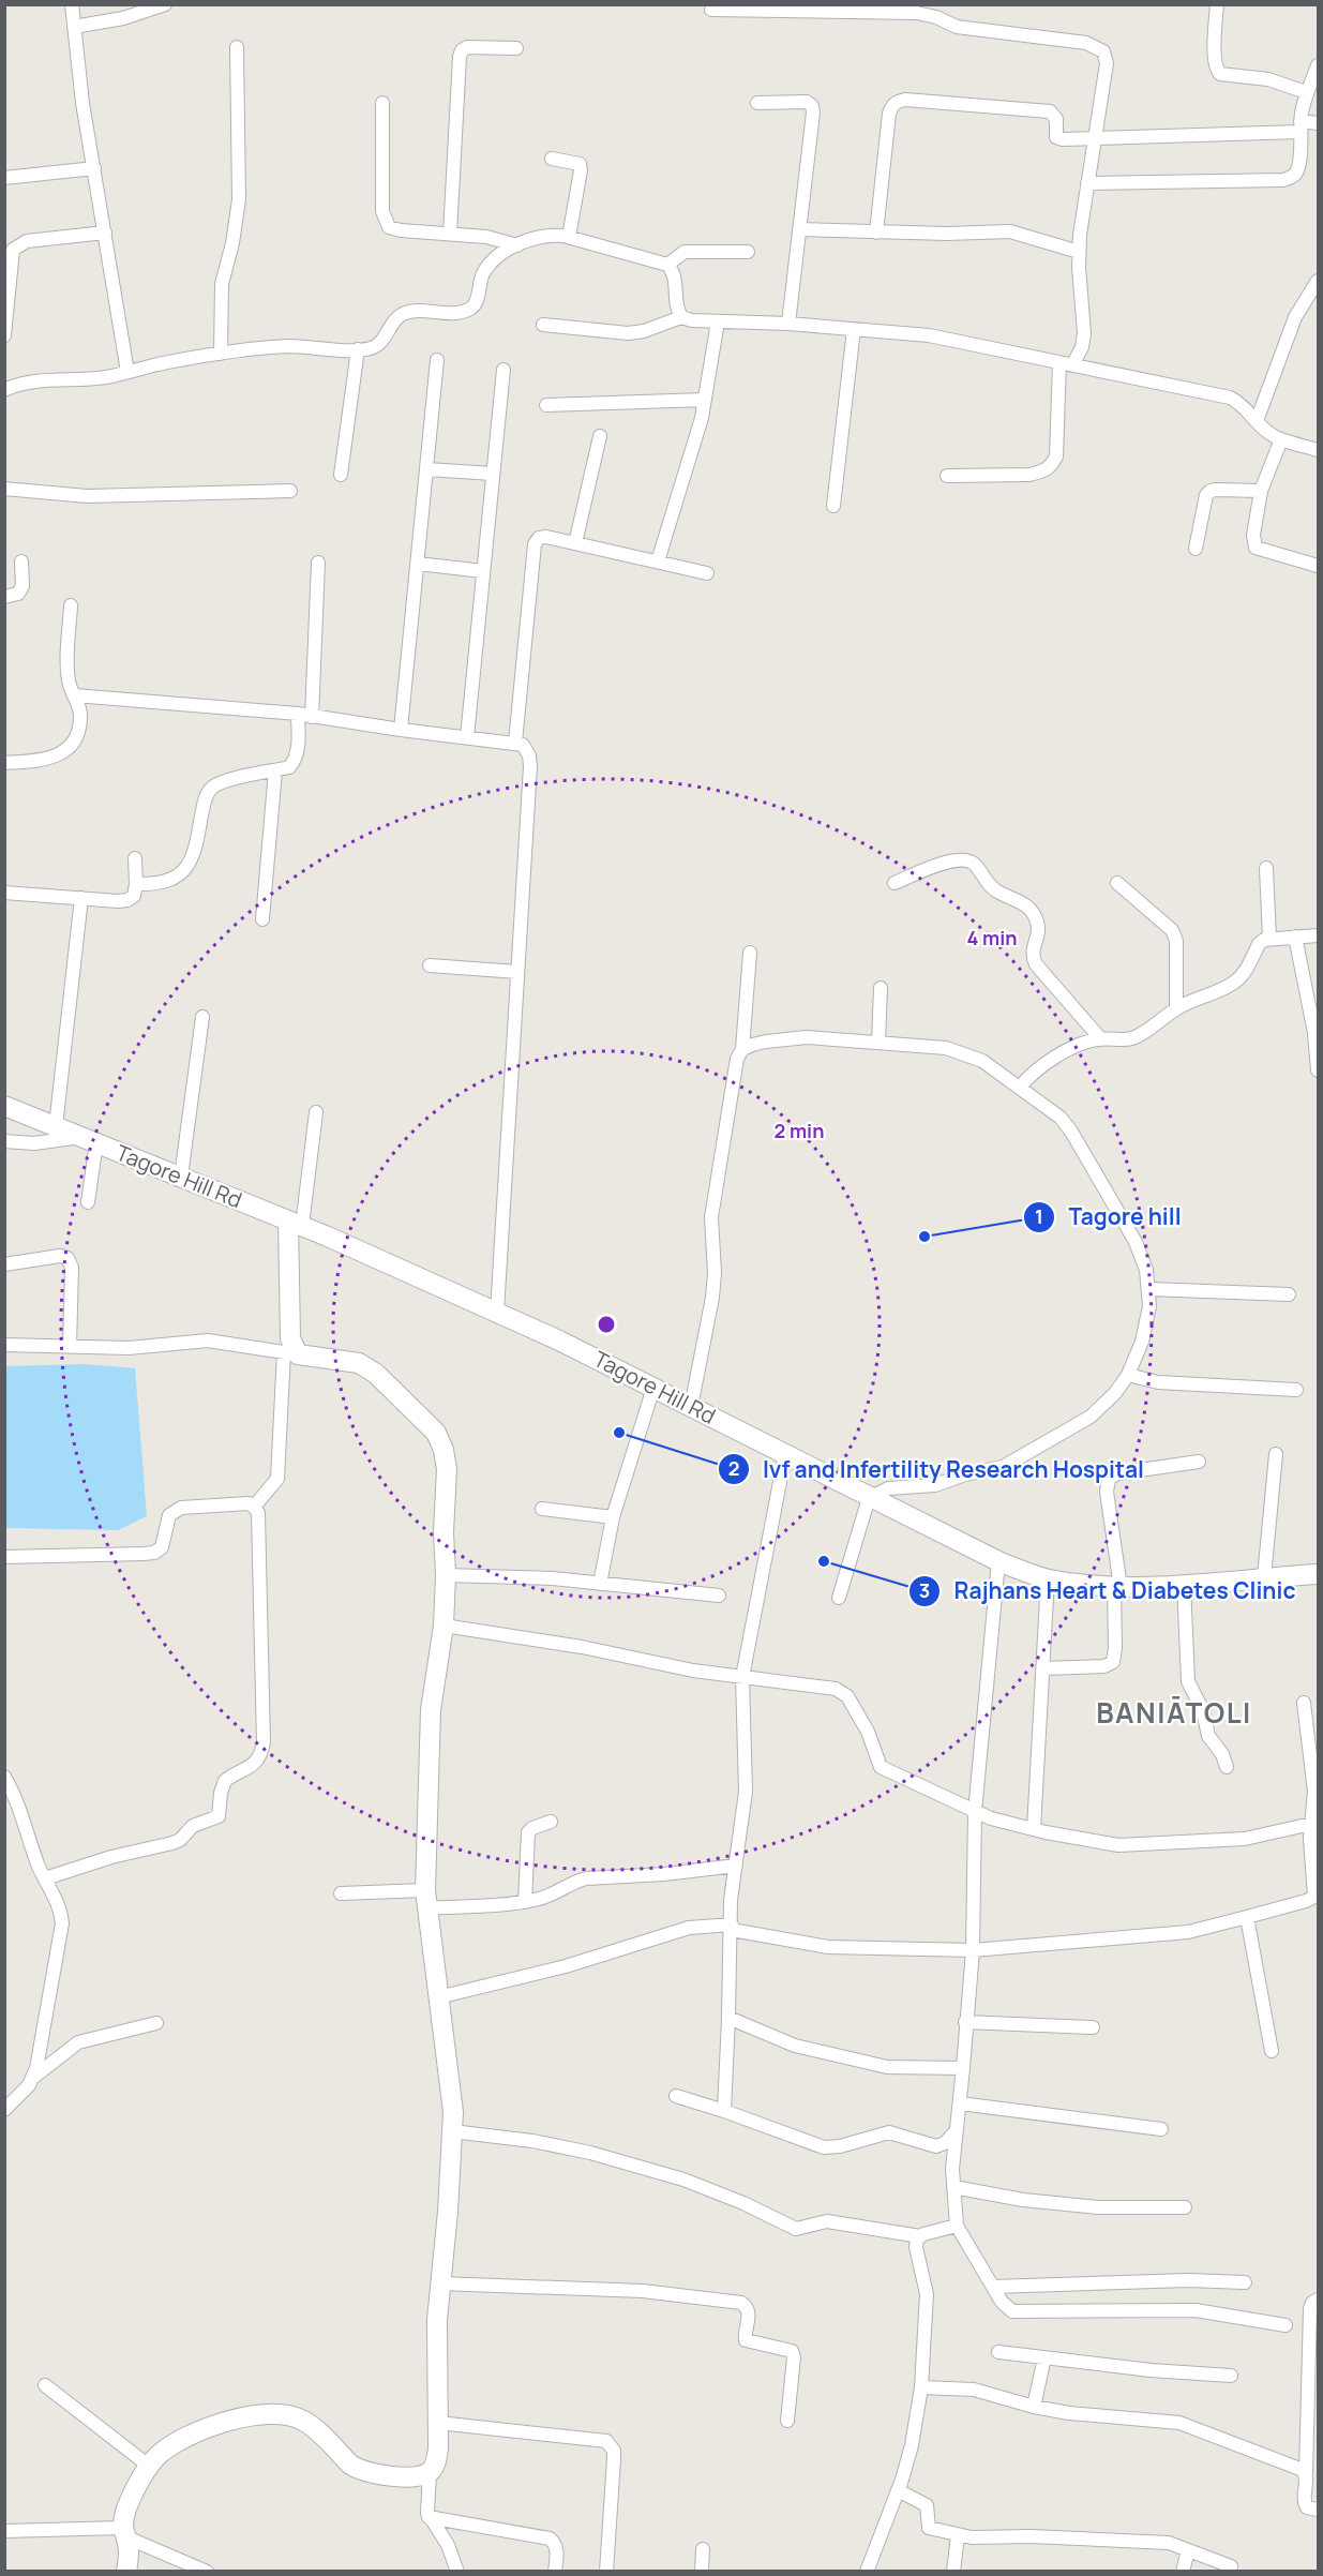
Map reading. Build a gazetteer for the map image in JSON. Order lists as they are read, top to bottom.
{
  "streets": {
    "street": ["Tagore Hill Rd"]
  },
  "districts": ["BANIĀTOLI"],
  "places": ["Tagore hill", "Ivf and Infertility Research Hospital", "Rajhans Heart & Diabetes Clinic"],
  "rings": ["4 min", "2 min"]
}
